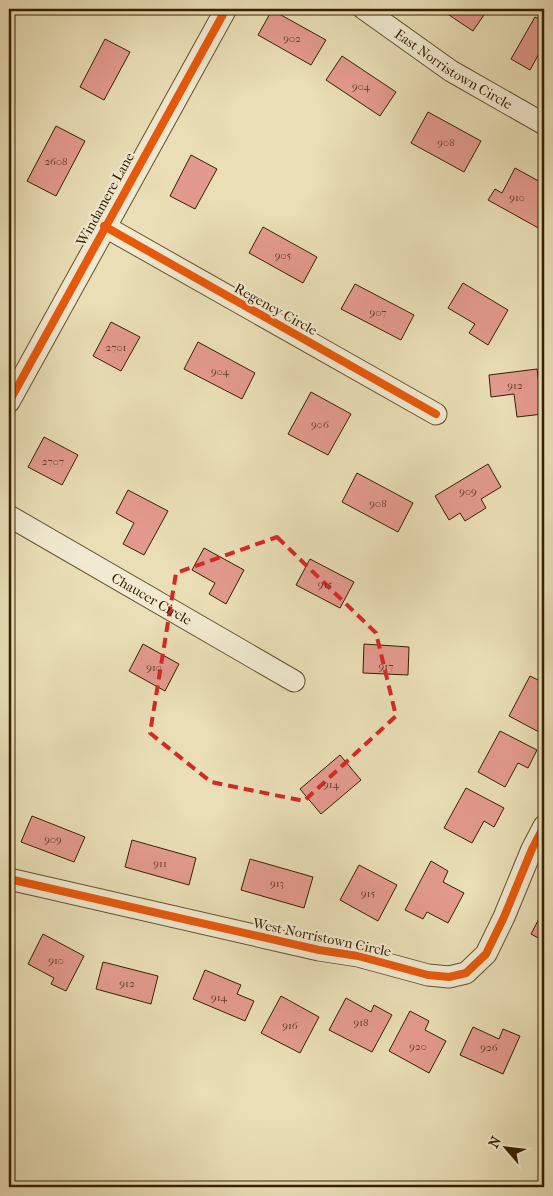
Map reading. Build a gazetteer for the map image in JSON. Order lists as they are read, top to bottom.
{
  "streets": {
    "street": [
      "East Norristown Circle",
      "Windamere Lane",
      "Regency Circle",
      "Chaucer Circle",
      "West Norristown Circle"
    ]
  },
  "crossings": [
    ["Windamere Lane", "Regency Circle"]
  ],
  "house_numbers": [
    "902",
    "904",
    "908",
    "2608",
    "910",
    "905",
    "907",
    "2701",
    "904",
    "912",
    "906",
    "2707",
    "909",
    "908",
    "915",
    "917",
    "910",
    "914",
    "909",
    "911",
    "913",
    "915",
    "910",
    "912",
    "914",
    "918",
    "916",
    "920",
    "926"
  ],
  "north": "top left"
}
